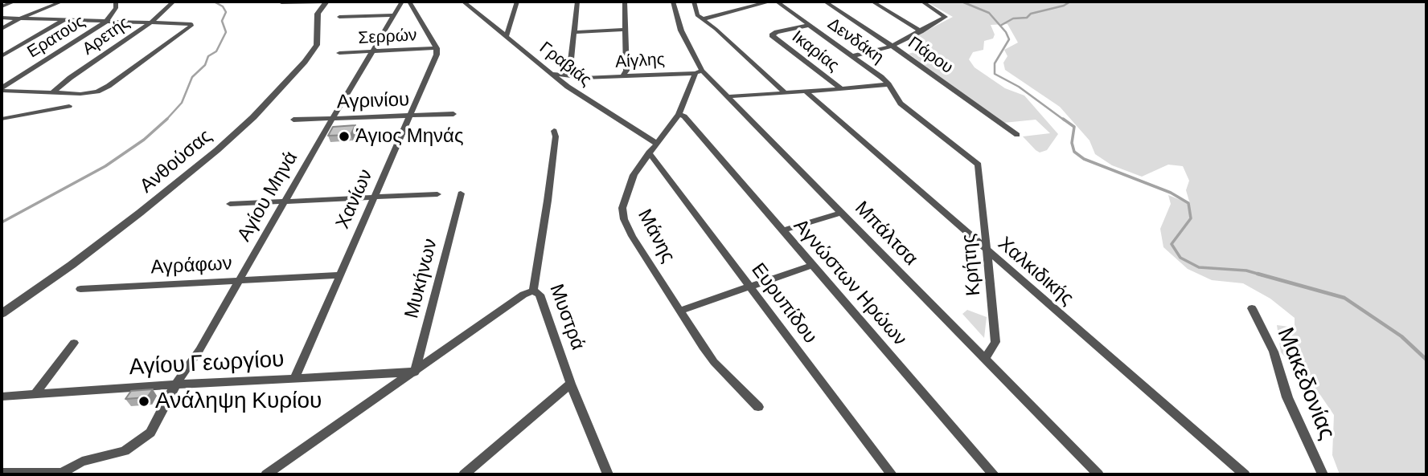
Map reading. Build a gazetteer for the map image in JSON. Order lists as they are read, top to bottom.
{
  "streets": {
    "street": [
      "Αρετής",
      "Ερατούς",
      "Σερρών",
      "Δενδάκη",
      "Ικαρίας",
      "Πάρου",
      "Αίγλης",
      "Γραβιάς",
      "Αγρινίου",
      "Ανθούσας",
      "Αγίου Μηνά",
      "Χανίων",
      "Μπάλτσα",
      "Μάνης",
      "Κρήτης",
      "Αγράφων",
      "Χαλκιδικής",
      "Μυκήνων",
      "Αγνώστων Ηρώων",
      "Ευρυπίδου",
      "Μυστρά",
      "Αγίου Γεωργίου",
      "Μακεδονίας"
    ]
  },
  "crossings": [
    ["Σερρών", "Αγίου Μηνά"],
    ["Σερρών", "Χανίων"],
    ["Δενδάκη", "Ικαρίας"],
    ["Δενδάκη", "Κρήτης"],
    ["Αίγλης", "Γραβιάς"],
    ["Αίγλης", "Μπάλτσα"],
    ["Αίγλης", "Μάνης"],
    ["Γραβιάς", "Μάνης"],
    ["Αγρινίου", "Αγίου Μηνά"],
    ["Αγρινίου", "Χανίων"],
    ["Αγίου Μηνά", "Αγράφων"],
    ["Αγίου Μηνά", "Αγίου Γεωργίου"],
    ["Χανίων", "Αγράφων"],
    ["Χανίων", "Αγίου Γεωργίου"],
    ["Μπάλτσα", "Μάνης"],
    ["Μπάλτσα", "Κρήτης"],
    ["Μάνης", "Αγνώστων Ηρώων"],
    ["Μάνης", "Ευρυπίδου"],
    ["Κρήτης", "Χαλκιδικής"],
    ["Μυκήνων", "Αγίου Γεωργίου"]
  ],
  "places": ["Άγιος Μηνάς", "Ανάληψη Κυρίου"]
}
